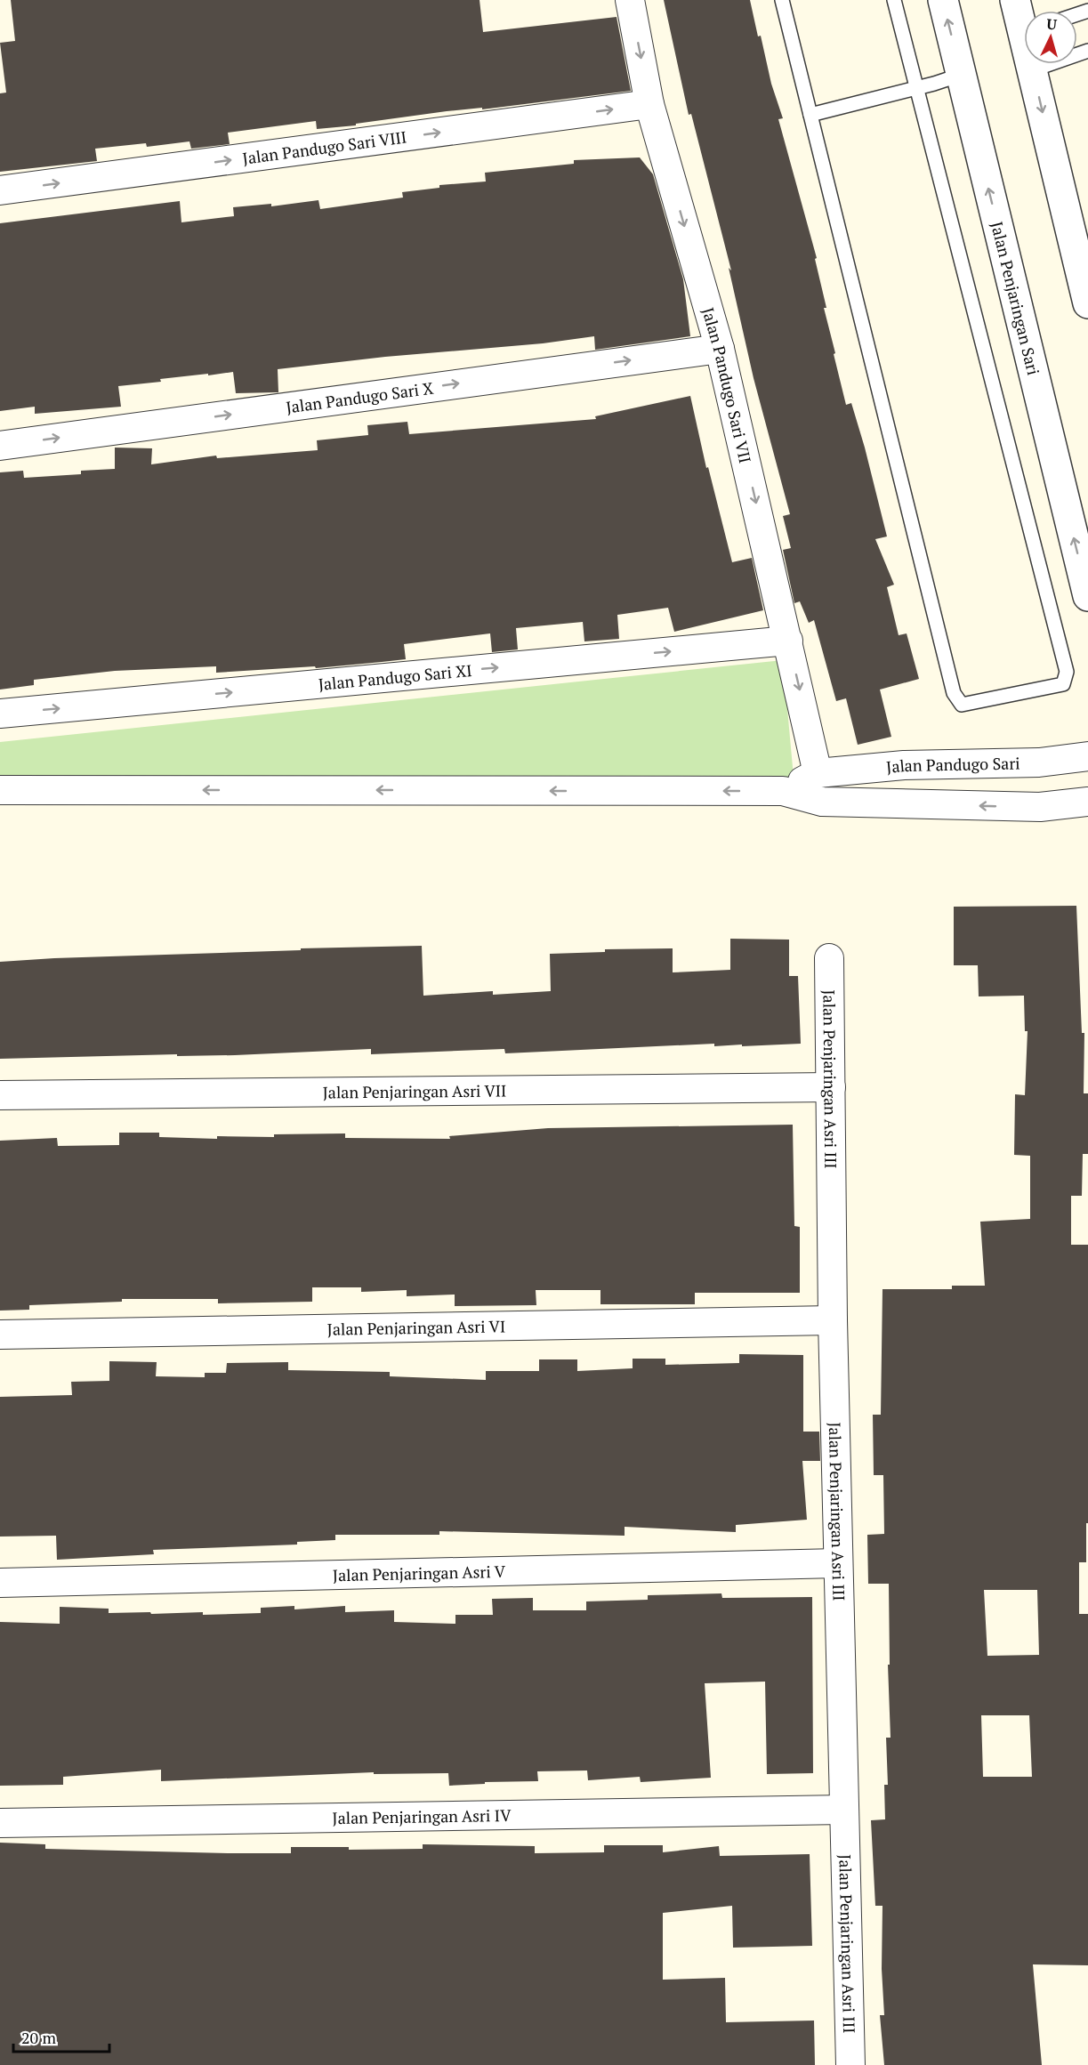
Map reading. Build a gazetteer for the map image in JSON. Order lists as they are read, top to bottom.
{
  "streets": {
    "street": [
      "Jalan Pandugo Sari VIII",
      "Jalan Penjaringan Sari",
      "Jalan Pandugo Sari VII",
      "Jalan Pandugo Sari X",
      "Jalan Pandugo Sari XI",
      "Jalan Pandugo Sari",
      "Jalan Penjaringan Asri III",
      "Jalan Penjaringan Asri VII",
      "Jalan Penjaringan Asri VI",
      "Jalan Penjaringan Asri V",
      "Jalan Penjaringan Asri IV"
    ]
  },
  "crossings": [
    ["Jalan Pandugo Sari VIII", "Jalan Pandugo Sari VII"],
    ["Jalan Pandugo Sari VII", "Jalan Pandugo Sari X"],
    ["Jalan Pandugo Sari VII", "Jalan Pandugo Sari XI"],
    ["Jalan Pandugo Sari VII", "Jalan Pandugo Sari"],
    ["Jalan Penjaringan Asri III", "Jalan Penjaringan Asri VII"],
    ["Jalan Penjaringan Asri III", "Jalan Penjaringan Asri VI"],
    ["Jalan Penjaringan Asri III", "Jalan Penjaringan Asri V"],
    ["Jalan Penjaringan Asri III", "Jalan Penjaringan Asri IV"]
  ],
  "one_way": ["Jalan Pandugo Sari VIII", "Jalan Pandugo Sari VII", "Jalan Pandugo Sari X"],
  "scale_bar": "20 m",
  "north": "top"
}
